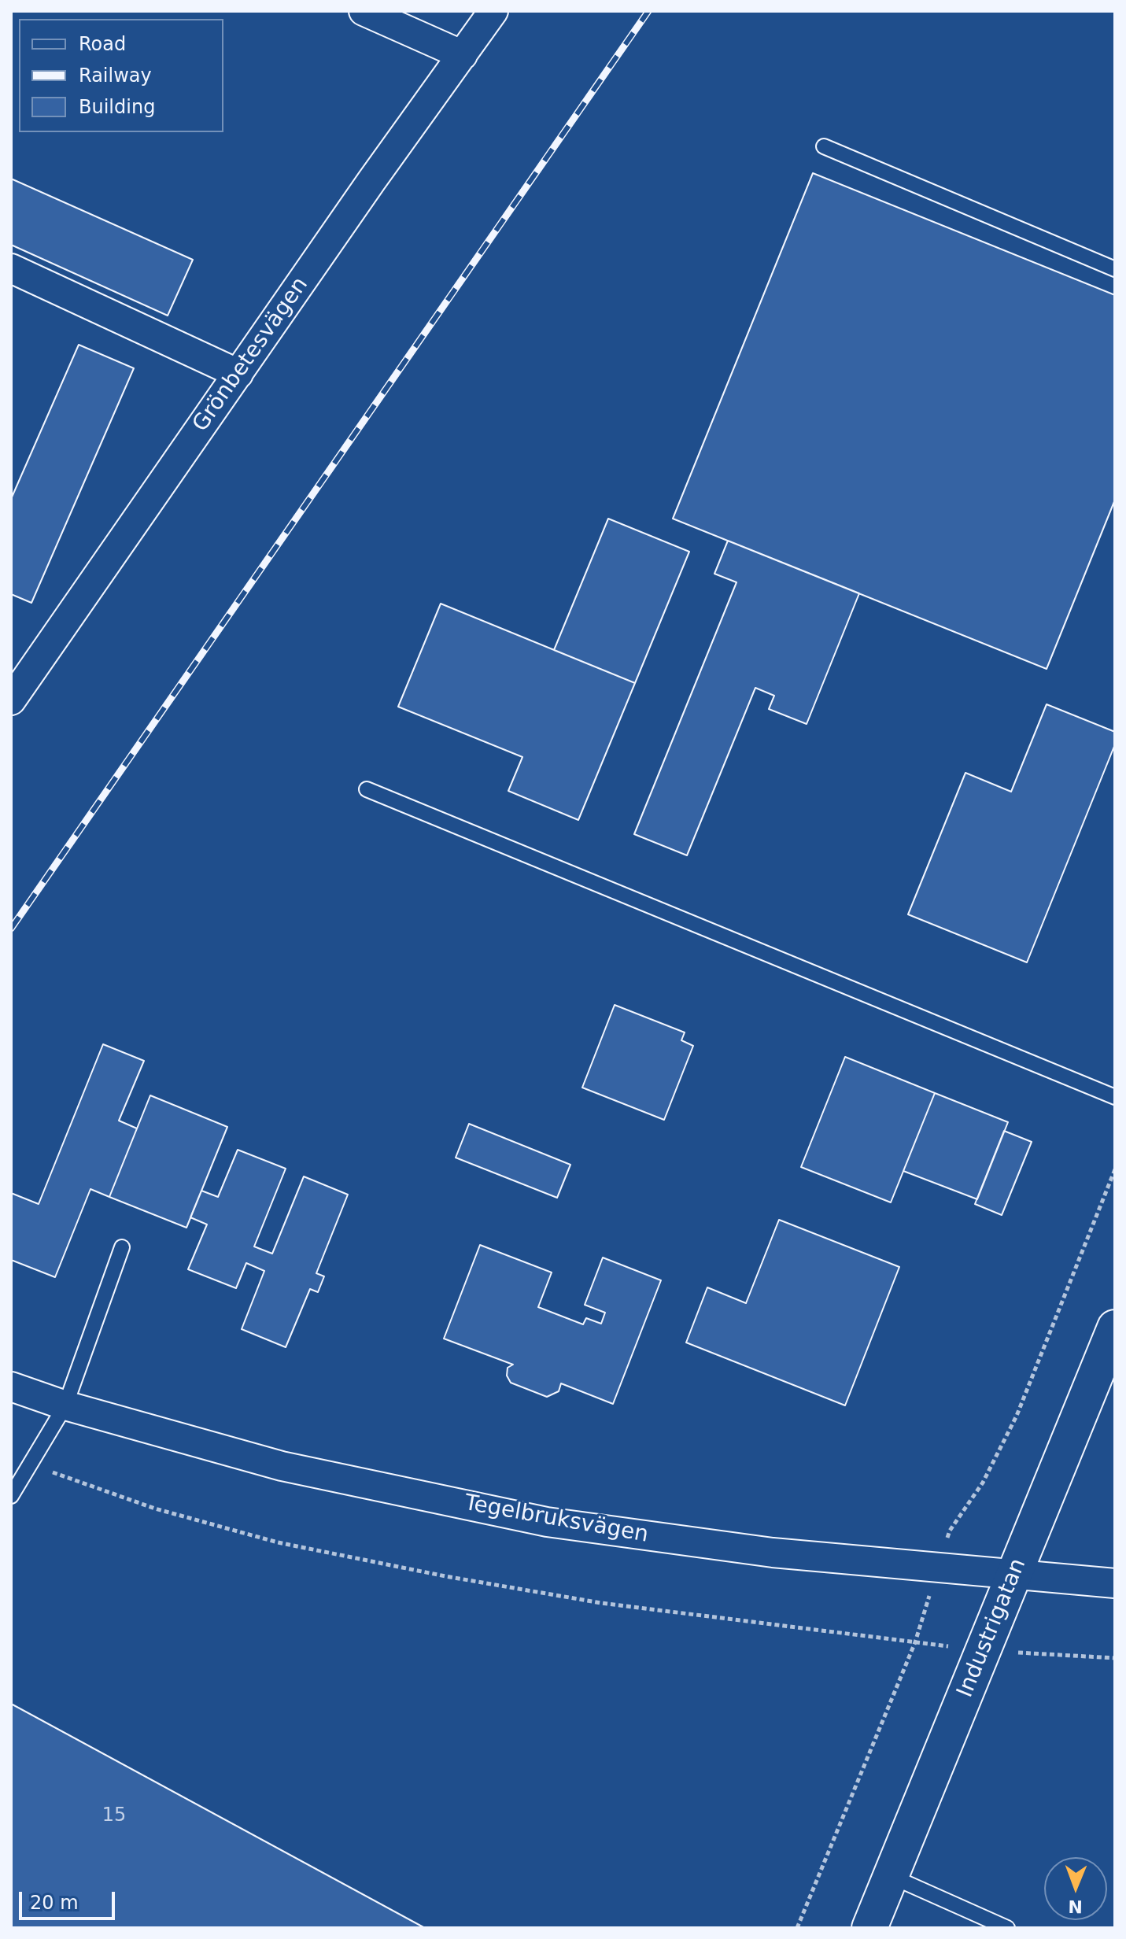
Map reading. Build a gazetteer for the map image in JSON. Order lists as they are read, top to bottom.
{
  "streets": {
    "street": ["Grönbetesvägen", "Tegelbruksvägen", "Industrigatan"]
  },
  "crossings": [
    ["Tegelbruksvägen", "Industrigatan"]
  ],
  "house_numbers": ["15"],
  "legend": ["Road", "Railway", "Building"],
  "scale_bar": "20 m",
  "north": "bottom"
}
